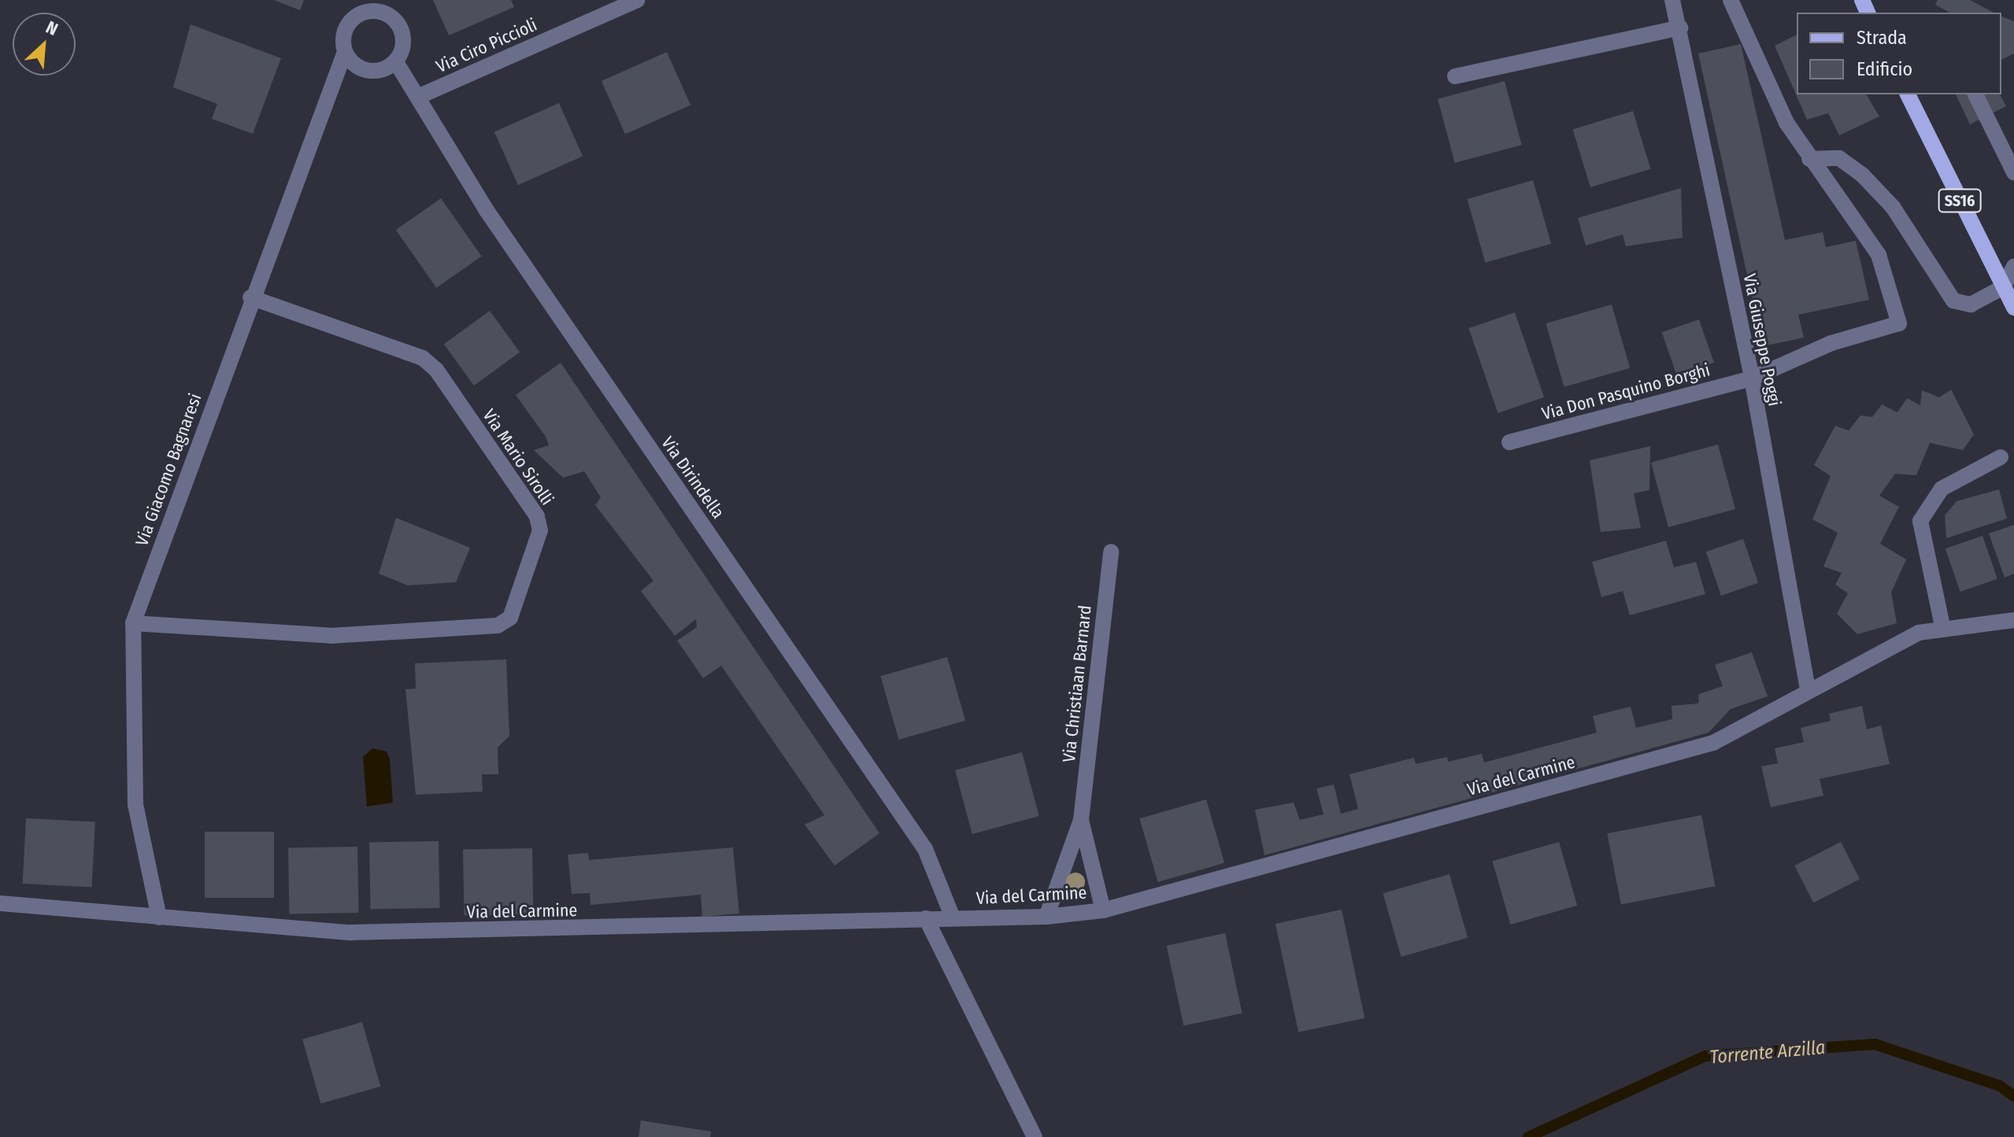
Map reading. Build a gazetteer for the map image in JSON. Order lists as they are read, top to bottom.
{
  "streets": {
    "main road": ["SS16"],
    "street": [
      "Via Ciro Piccioli",
      "Via Giuseppe Poggi",
      "Via Don Pasquino Borghi",
      "Via Mario Sirolli",
      "Via Giacomo Bagnaresi",
      "Via Dirindella",
      "Via Christiaan Barnard",
      "Via del Carmine"
    ]
  },
  "crossings": [
    ["Via Ciro Piccioli", "Via Dirindella"],
    ["Via Giuseppe Poggi", "Via Don Pasquino Borghi"],
    ["Via Giuseppe Poggi", "Via del Carmine"],
    ["Via Mario Sirolli", "Via Giacomo Bagnaresi"],
    ["Via Giacomo Bagnaresi", "Via Dirindella"],
    ["Via Giacomo Bagnaresi", "Via del Carmine"],
    ["Via Dirindella", "Via del Carmine"],
    ["Via Christiaan Barnard", "Via del Carmine"]
  ],
  "water": ["Torrente Arzilla"],
  "legend": ["Strada", "Edificio"],
  "north": "top right"
}
